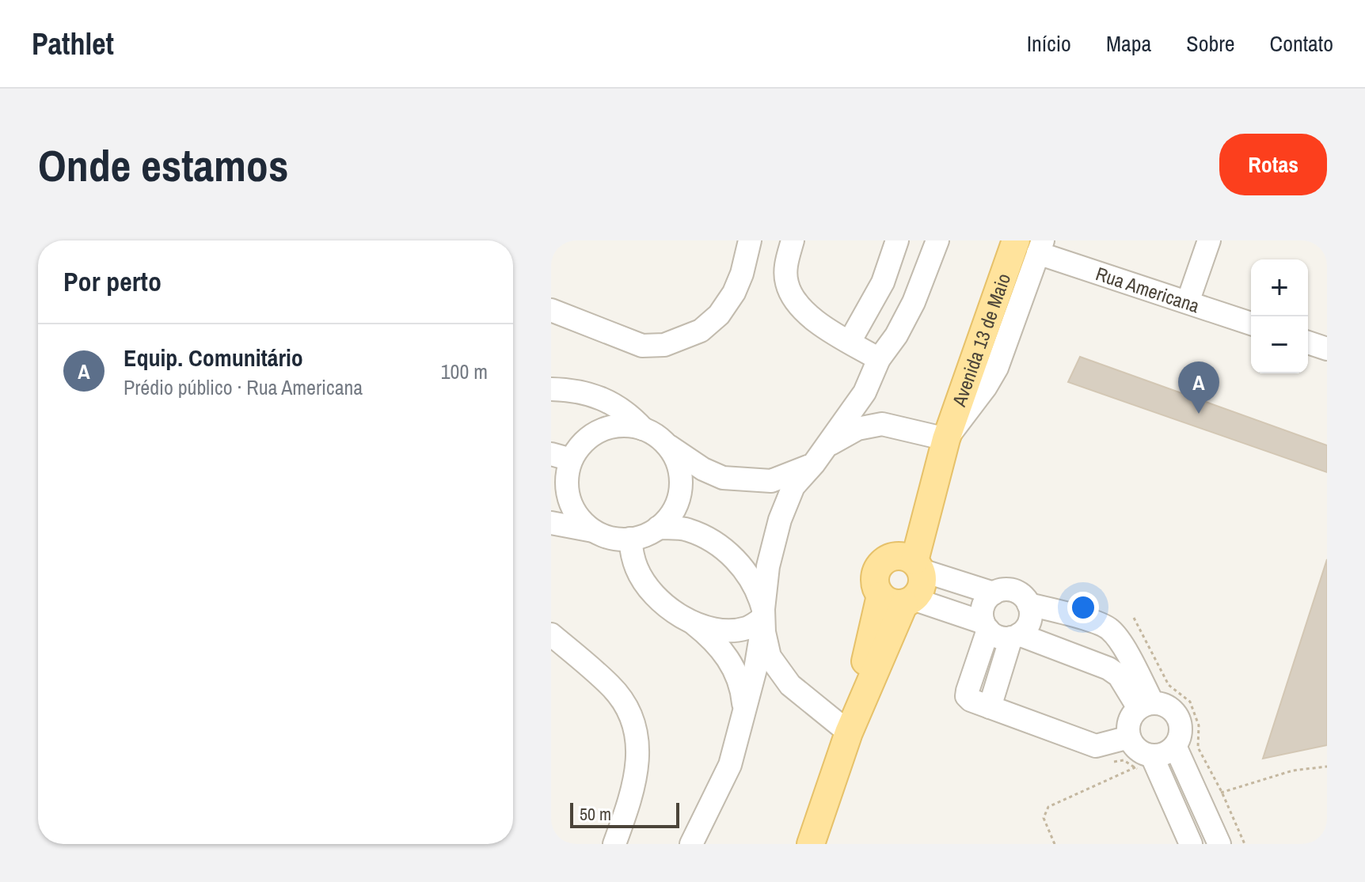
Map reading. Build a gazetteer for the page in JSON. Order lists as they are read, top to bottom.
{
  "streets": {
    "main road": ["Avenida 13 de Maio"],
    "street": ["Rua Americana"]
  },
  "crossings": [
    ["Rua Americana", "Avenida 13 de Maio"]
  ],
  "scale_bar": "50 m",
  "page": {
    "header": "Pathlet",
    "nav": [
      "Início",
      "Mapa",
      "Sobre",
      "Contato"
    ],
    "buttons": "Rotas",
    "title": "Onde estamos",
    "heading": "Por perto",
    "map_buttons": ["+", "−"],
    "list": [
      {
        "mark": "A",
        "name": "Equip. Comunitário",
        "note": "Prédio público · Rua Americana",
        "value": "100 m"
      }
    ],
    "pins": "A",
    "scale": "50 m"
  }
}
